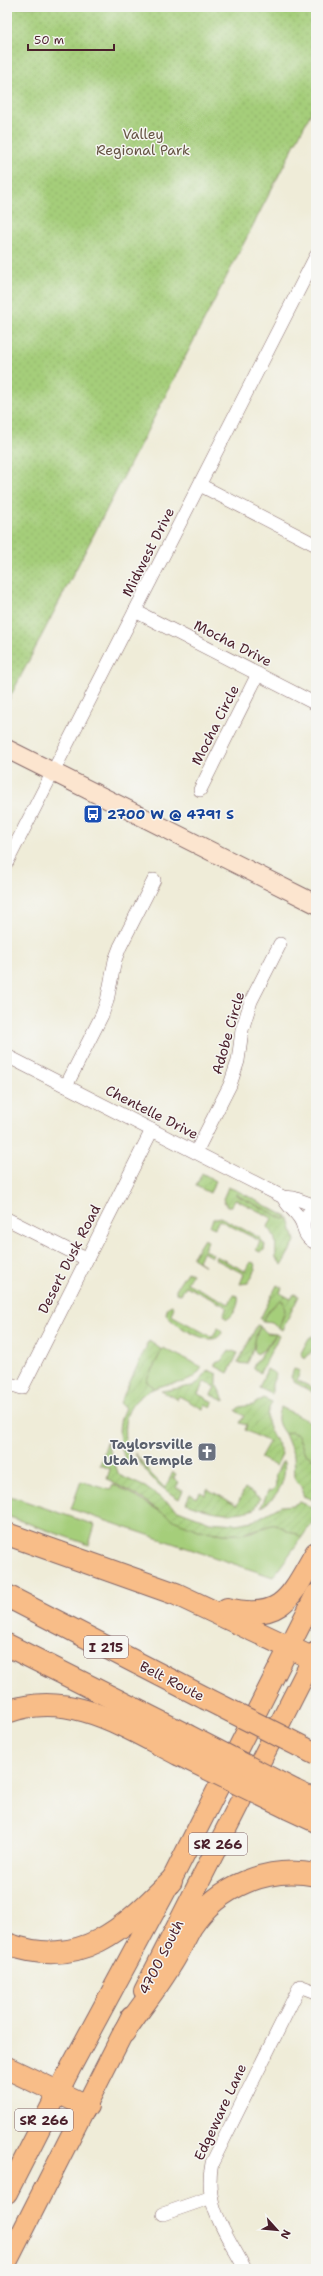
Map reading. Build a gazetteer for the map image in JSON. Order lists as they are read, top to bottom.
{
  "streets": {
    "highway": ["I 215", "Belt Route"],
    "main road": ["SR 266", "4700 South"],
    "street": [
      "Midwest Drive",
      "Mocha Drive",
      "Mocha Circle",
      "Adobe Circle",
      "Chentelle Drive",
      "Desert Dusk Road",
      "Edgeware Lane"
    ]
  },
  "crossings": [
    ["Midwest Drive", "Mocha Drive"],
    ["Mocha Drive", "Mocha Circle"],
    ["Adobe Circle", "Chentelle Drive"],
    ["Chentelle Drive", "Desert Dusk Road"]
  ],
  "parks": ["Valley Regional Park"],
  "places": {
    "bus stop": ["2700 W @ 4791 S"],
    "church": ["Taylorsville Utah Temple"]
  },
  "scale_bar": "50 m",
  "north": "bottom right"
}
